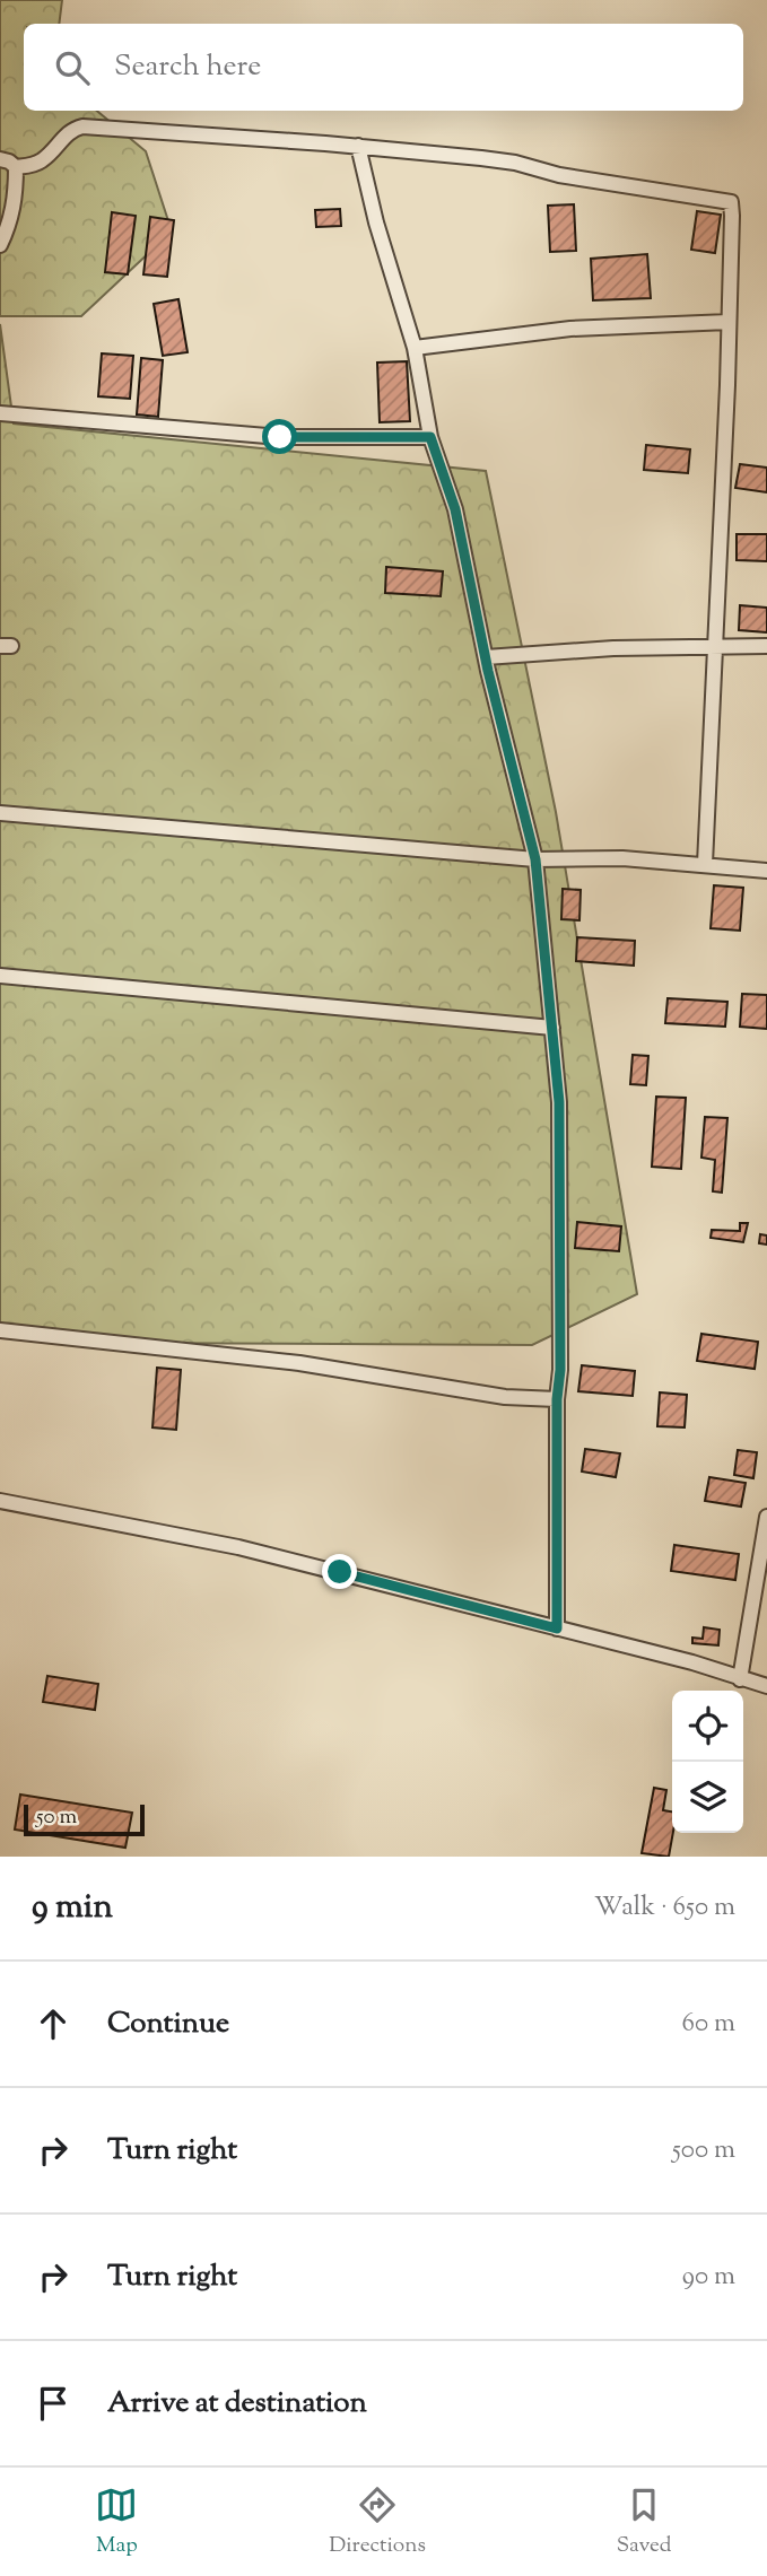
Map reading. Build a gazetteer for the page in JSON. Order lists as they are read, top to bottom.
{
  "scale_bar": "50 m",
  "page": {
    "search": "Search here",
    "scale": "50 m",
    "heading": ["9 min", "Walk · 650 m"],
    "list": [
      ["Continue", "60 m"],
      ["Turn right", "500 m"],
      ["Turn right", "90 m"],
      "Arrive at destination"
    ],
    "nav": ["Map", "Directions", "Saved"]
  }
}
